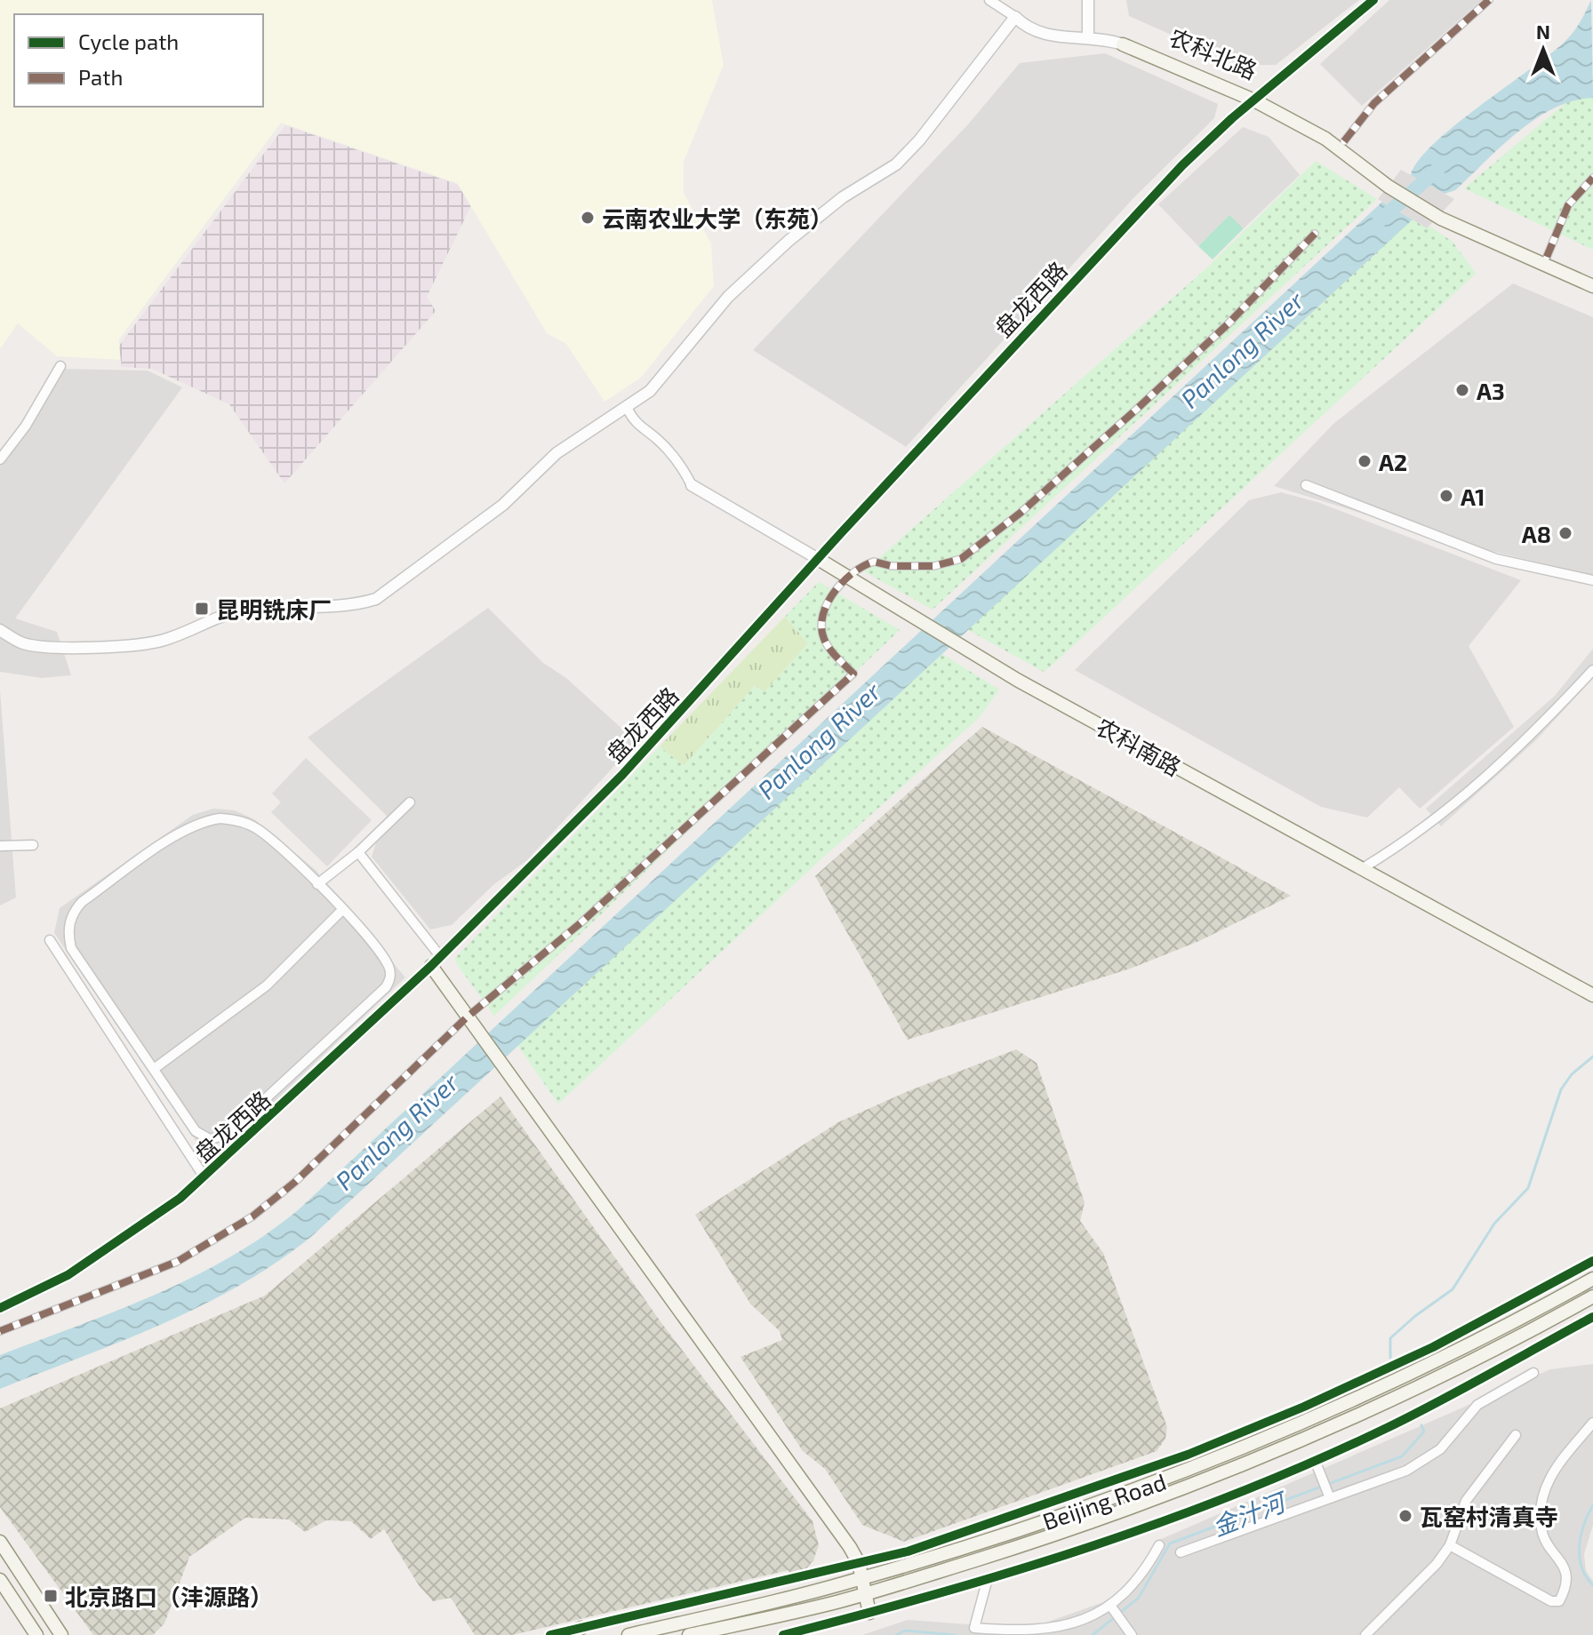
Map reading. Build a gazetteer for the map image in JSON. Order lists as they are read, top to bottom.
{
  "streets": {
    "main road": ["农科北路", "农科南路", "Beijing Road"],
    "street": ["盘龙西路"]
  },
  "crossings": [
    ["农科北路", "盘龙西路"],
    ["盘龙西路", "农科南路"]
  ],
  "water": ["Panlong River", "金汁河"],
  "places": {
    "other": [
      "云南农业大学（东苑）",
      "A3",
      "A2",
      "A1",
      "A8",
      "瓦窑村清真寺"
    ],
    "transit": ["昆明铣床厂", "北京路口（沣源路）"]
  },
  "legend": ["Cycle path", "Path"],
  "north": "top"
}
